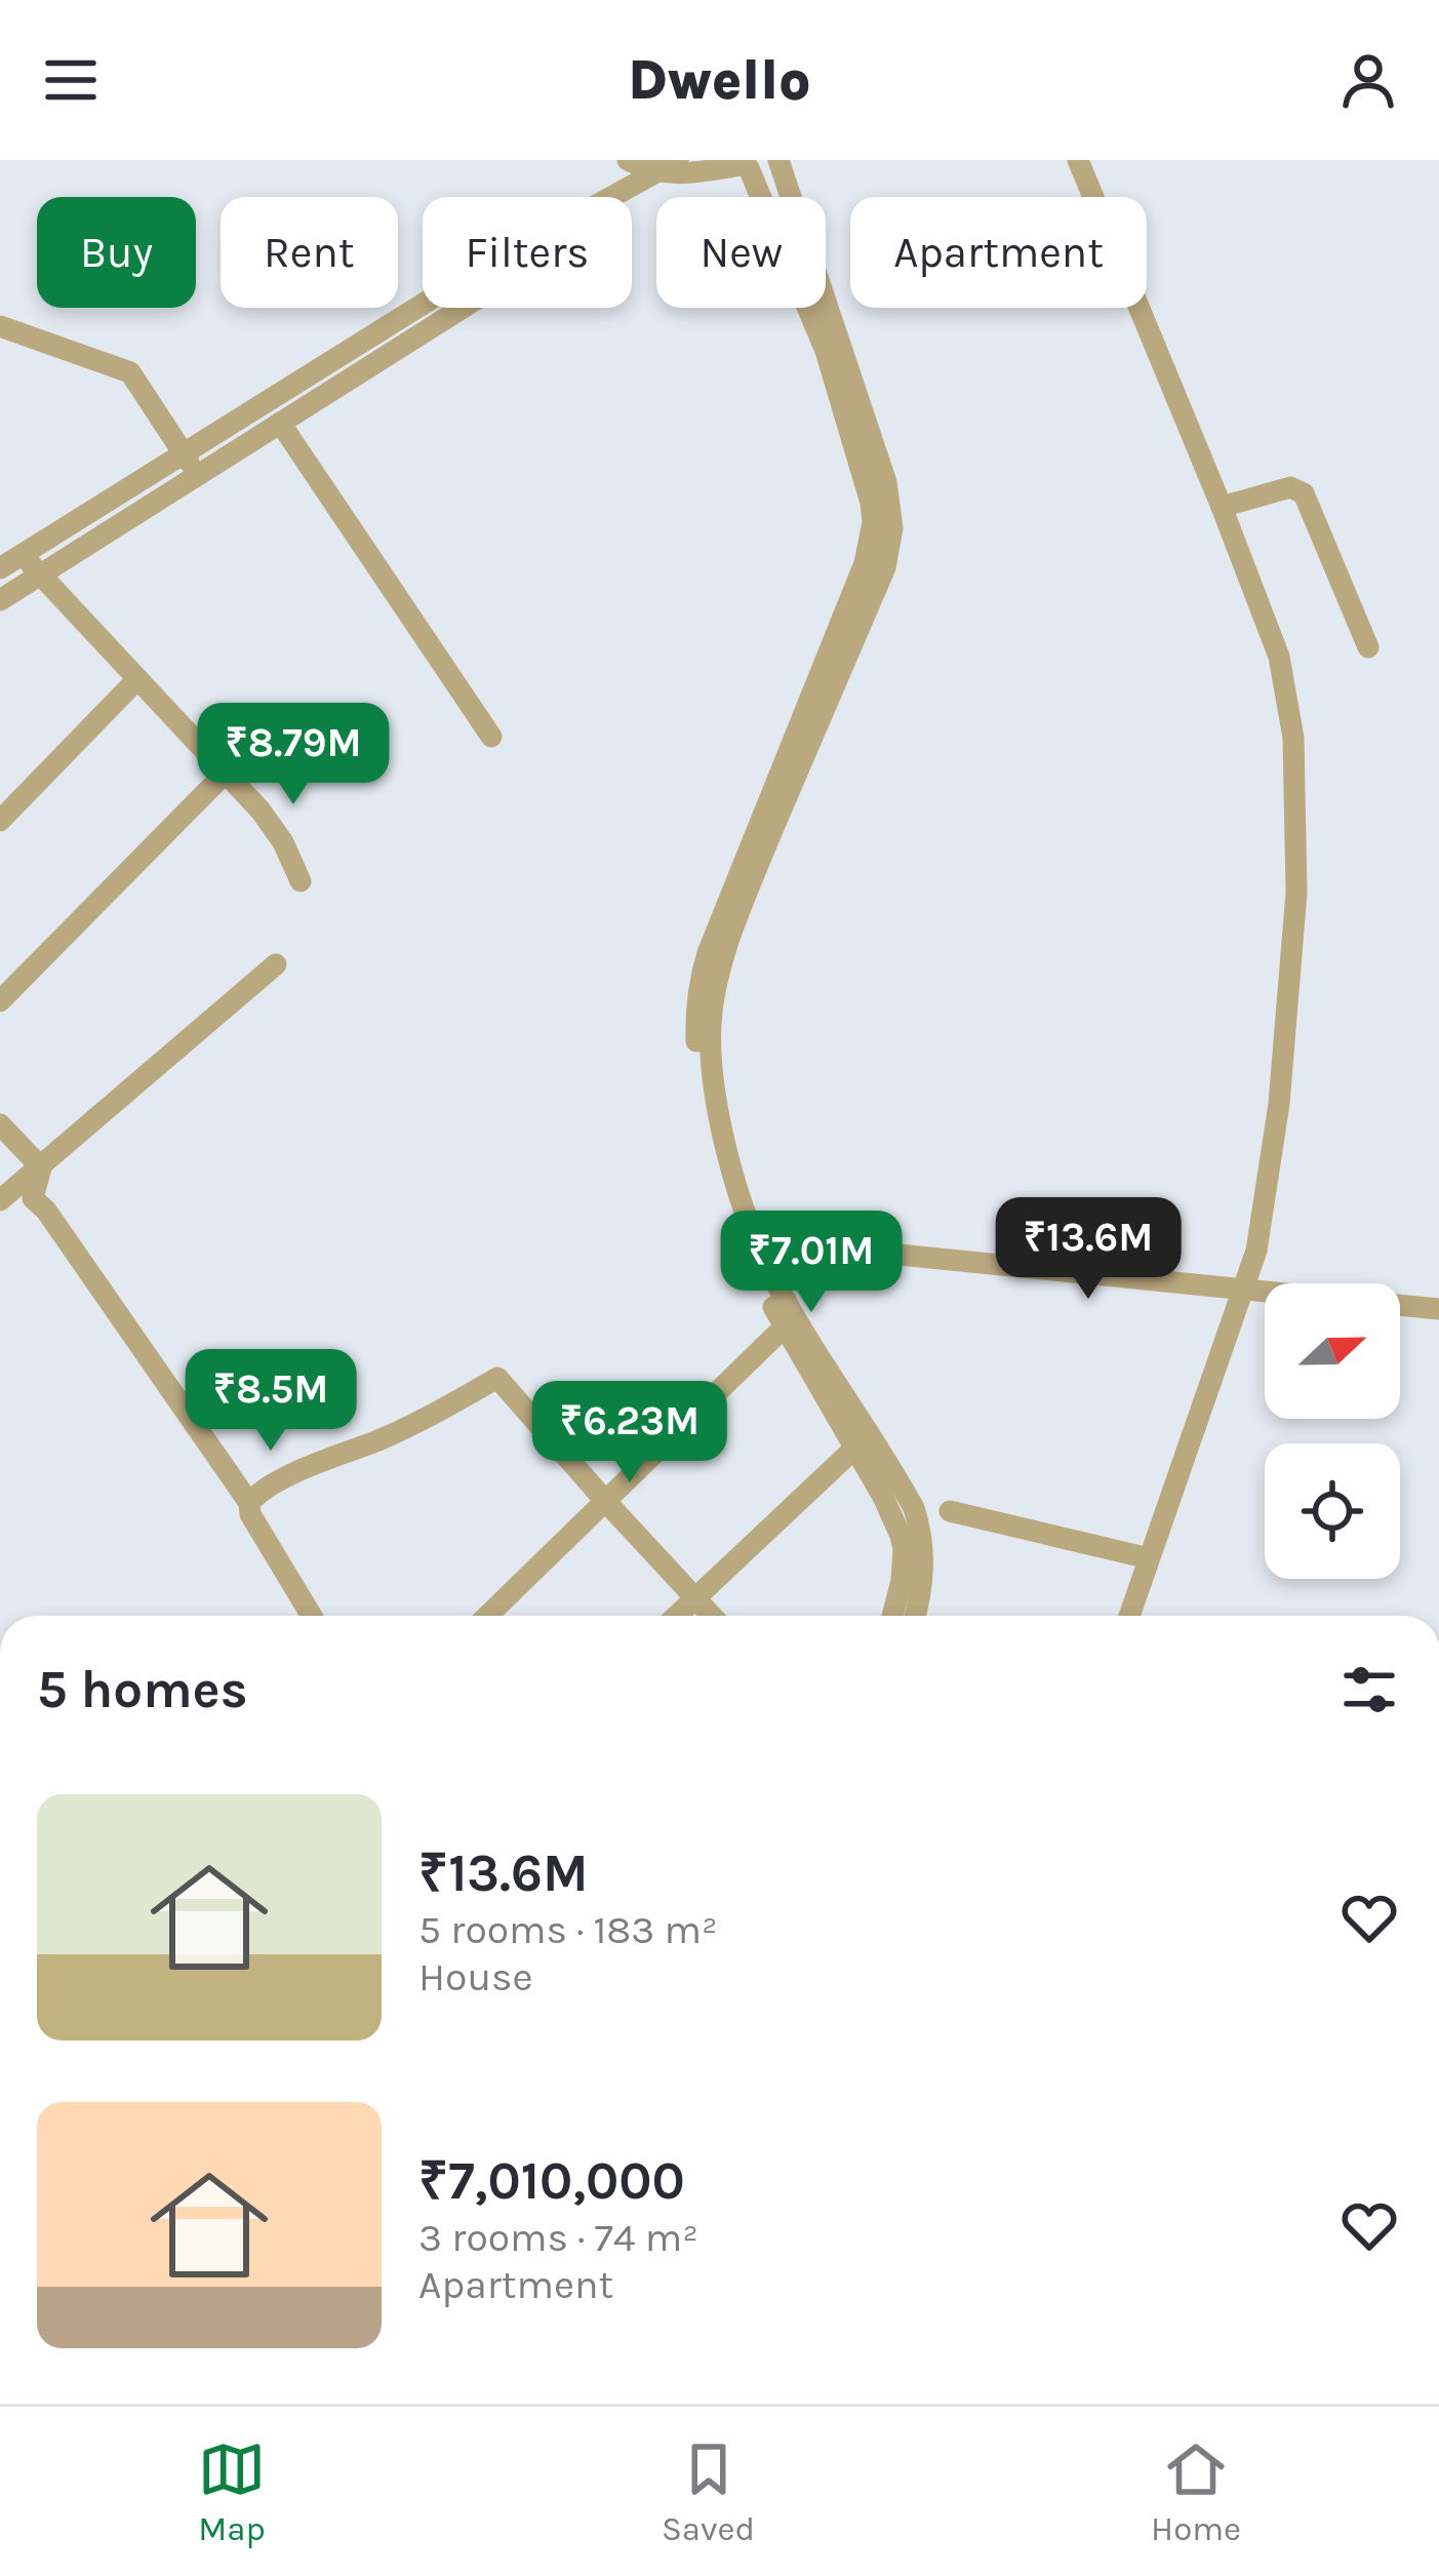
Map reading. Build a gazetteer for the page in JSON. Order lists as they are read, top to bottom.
{
  "north": "right",
  "page": {
    "header": "Dwello",
    "chip": [
      "Buy",
      "Rent",
      "Filters",
      "New",
      "Apartment"
    ],
    "price": [
      "₹8.79M",
      "₹13.6M",
      "₹7.01M",
      "₹8.5M",
      "₹6.23M"
    ],
    "heading": "5 homes",
    "list": [
      {
        "name": "₹13.6M",
        "note": "5 rooms · 183 m² · House"
      },
      {
        "name": "₹7,010,000",
        "note": "3 rooms · 74 m² · Apartment"
      }
    ],
    "tabs": ["Map", "Saved", "Home"]
  }
}
